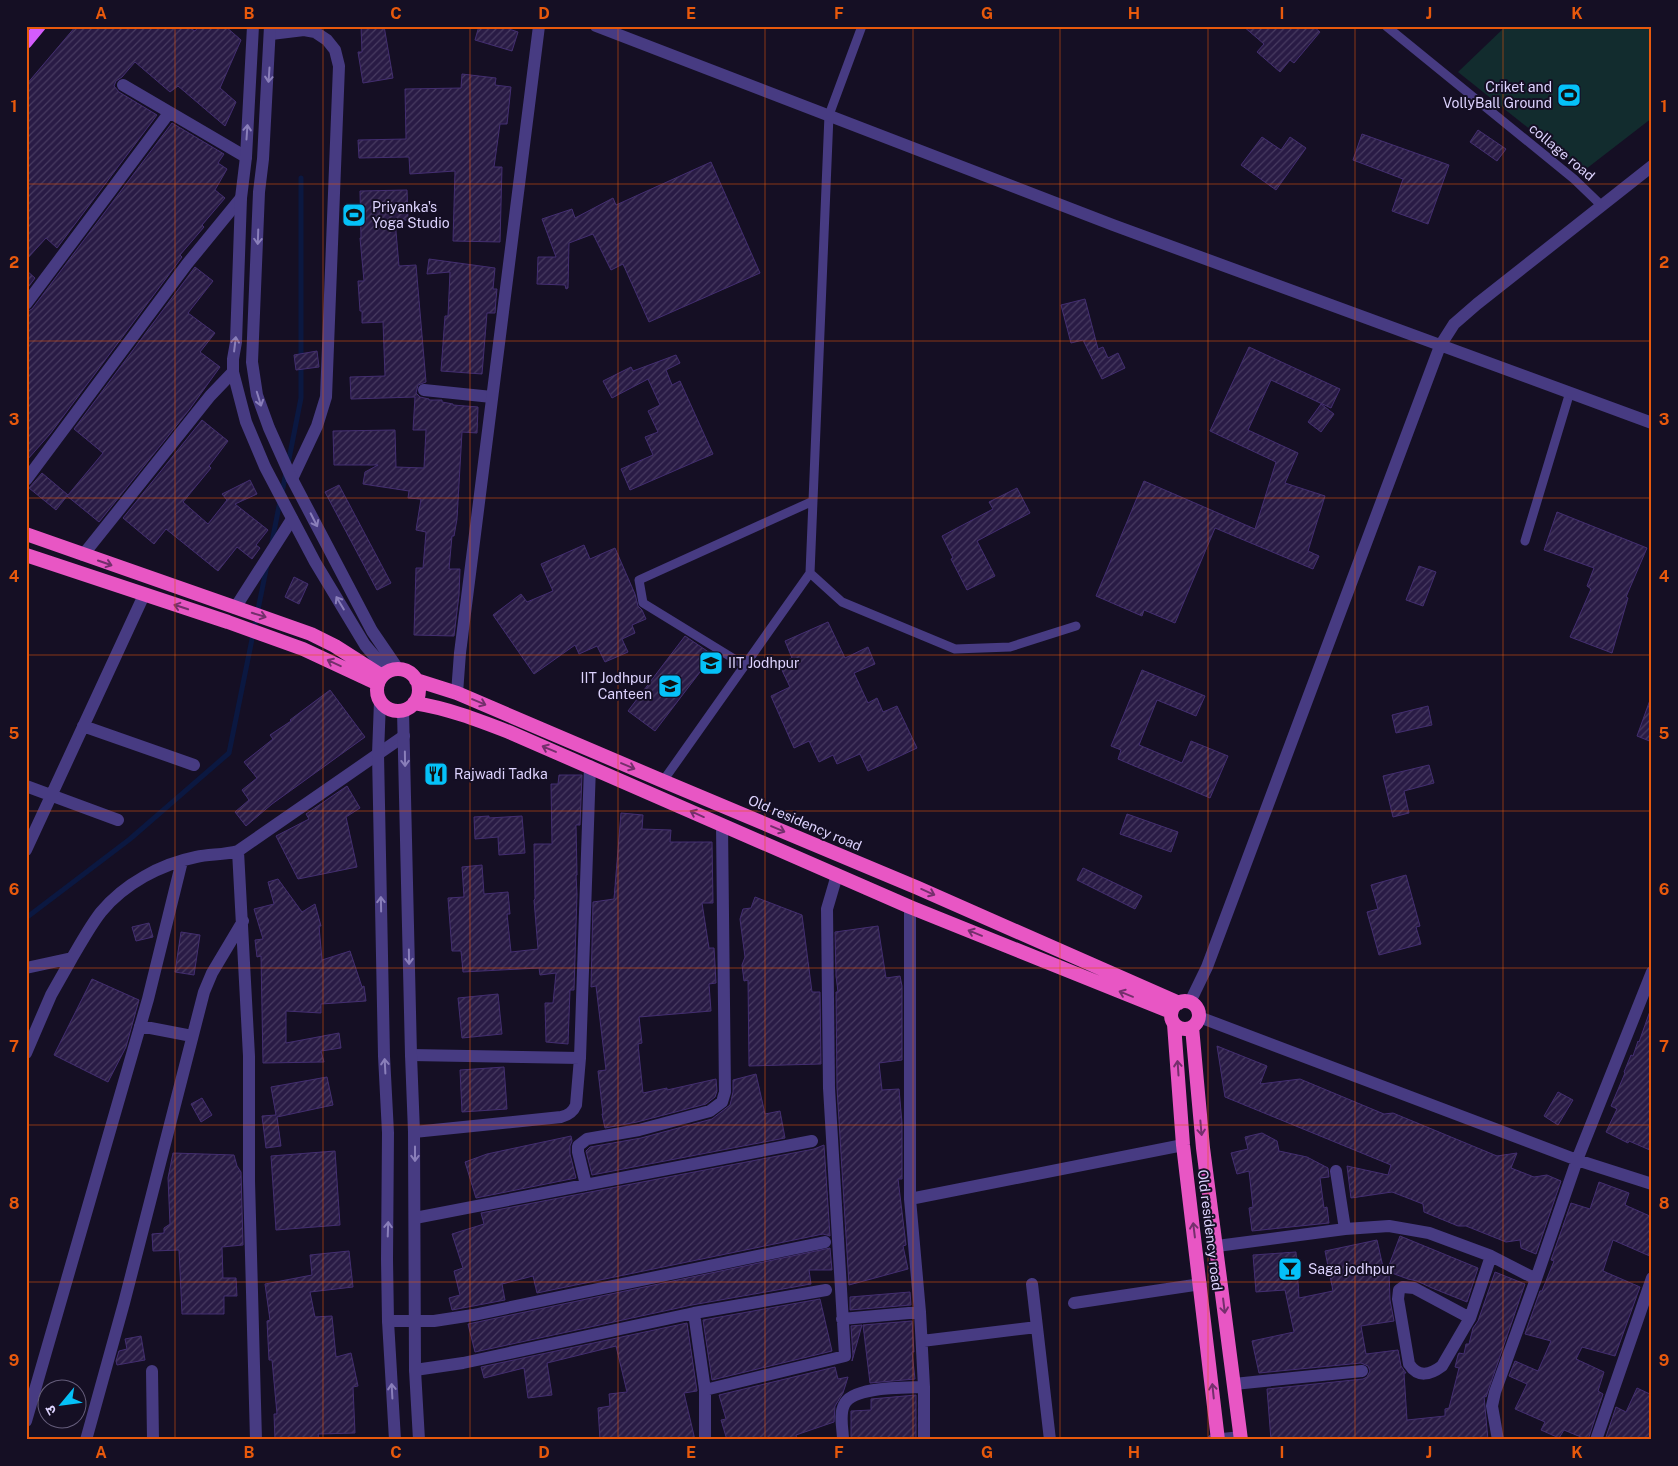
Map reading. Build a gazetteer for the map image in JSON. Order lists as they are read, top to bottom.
{
  "streets": {
    "highway": ["Old residency road"],
    "lane": ["collage road"]
  },
  "places": {
    "sports": ["Criket and VollyBall Ground", "Priyanka's Yoga Studio"],
    "school or university": ["IIT Jodhpur", "IIT Jodhpur Canteen"],
    "restaurant": ["Rajwadi Tadka"],
    "bar": ["Saga jodhpur"]
  },
  "north": "bottom left",
  "grid": {
    "columns": [
      "A",
      "B",
      "C",
      "D",
      "E",
      "F",
      "G",
      "H",
      "I",
      "J",
      "K"
    ],
    "rows": [
      "1",
      "2",
      "3",
      "4",
      "5",
      "6",
      "7",
      "8",
      "9"
    ]
  }
}
